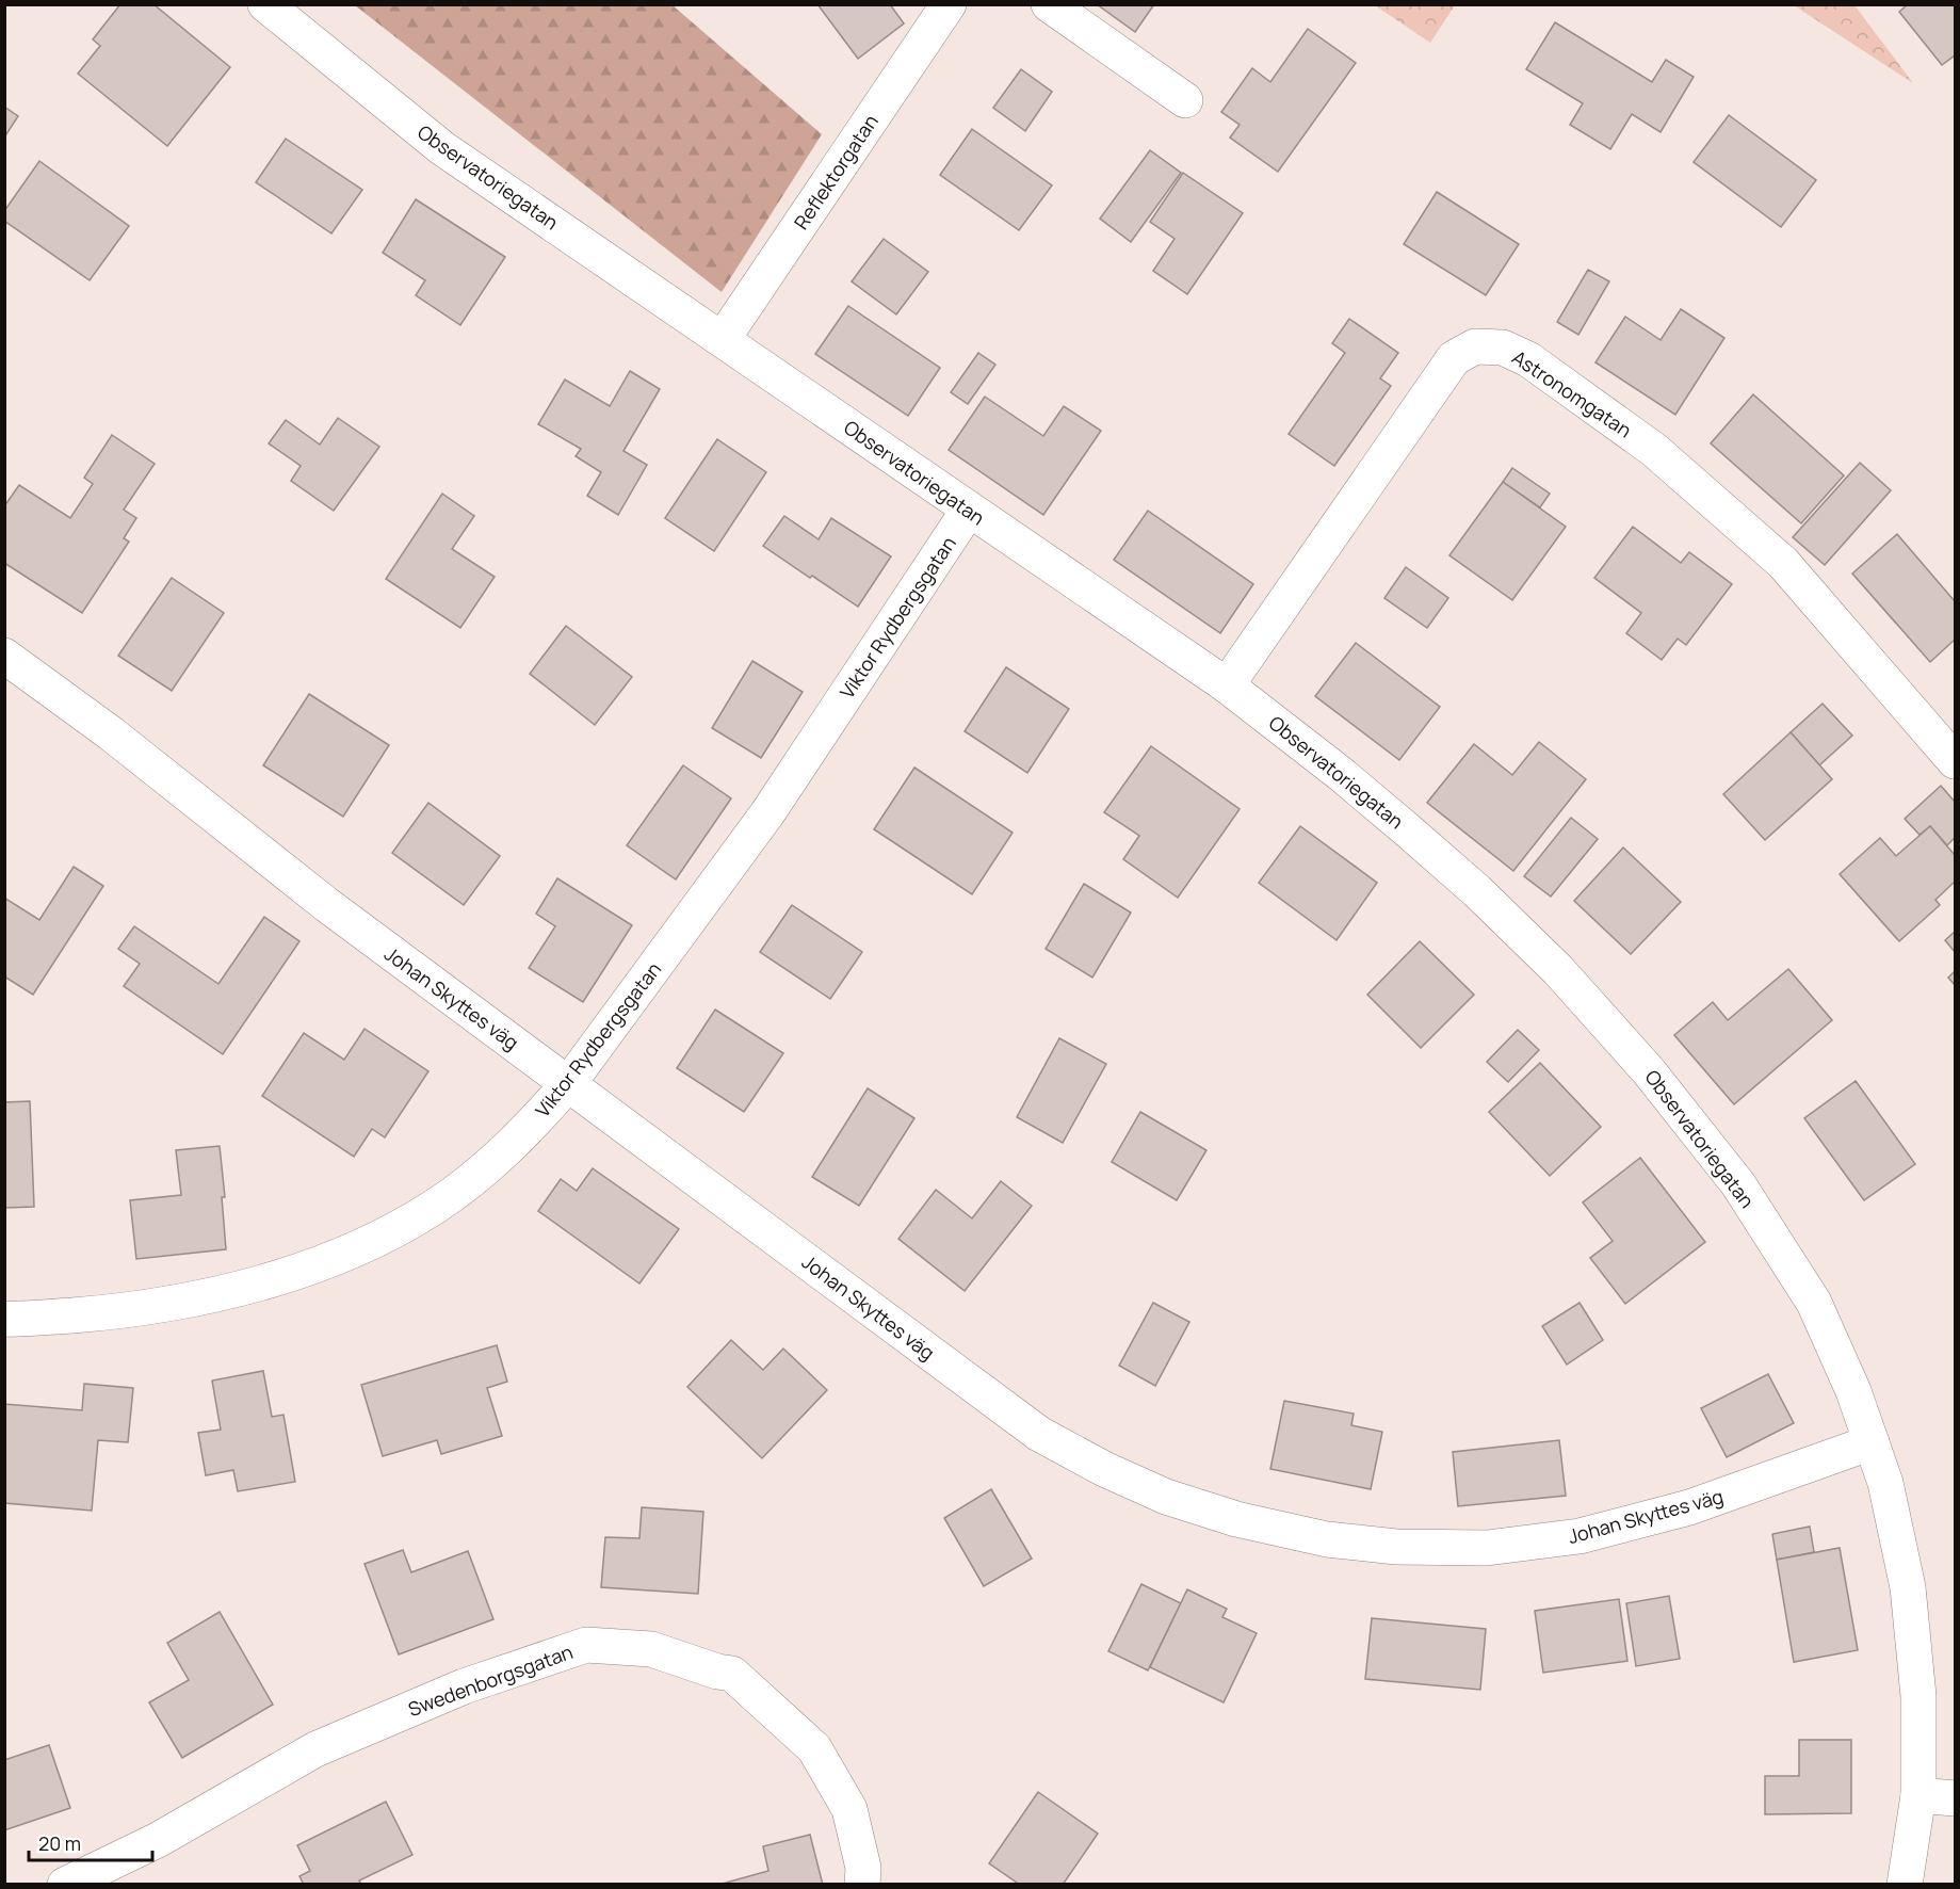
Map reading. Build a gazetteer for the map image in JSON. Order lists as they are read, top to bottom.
{
  "streets": {
    "street": [
      "Reflektorgatan",
      "Observatoriegatan",
      "Astronomgatan",
      "Viktor Rydbergsgatan",
      "Johan Skyttes väg",
      "Swedenborgsgatan"
    ]
  },
  "crossings": [
    ["Reflektorgatan", "Observatoriegatan"],
    ["Observatoriegatan", "Astronomgatan"],
    ["Observatoriegatan", "Viktor Rydbergsgatan"],
    ["Observatoriegatan", "Johan Skyttes väg"],
    ["Viktor Rydbergsgatan", "Johan Skyttes väg"]
  ],
  "scale_bar": "20 m"
}
